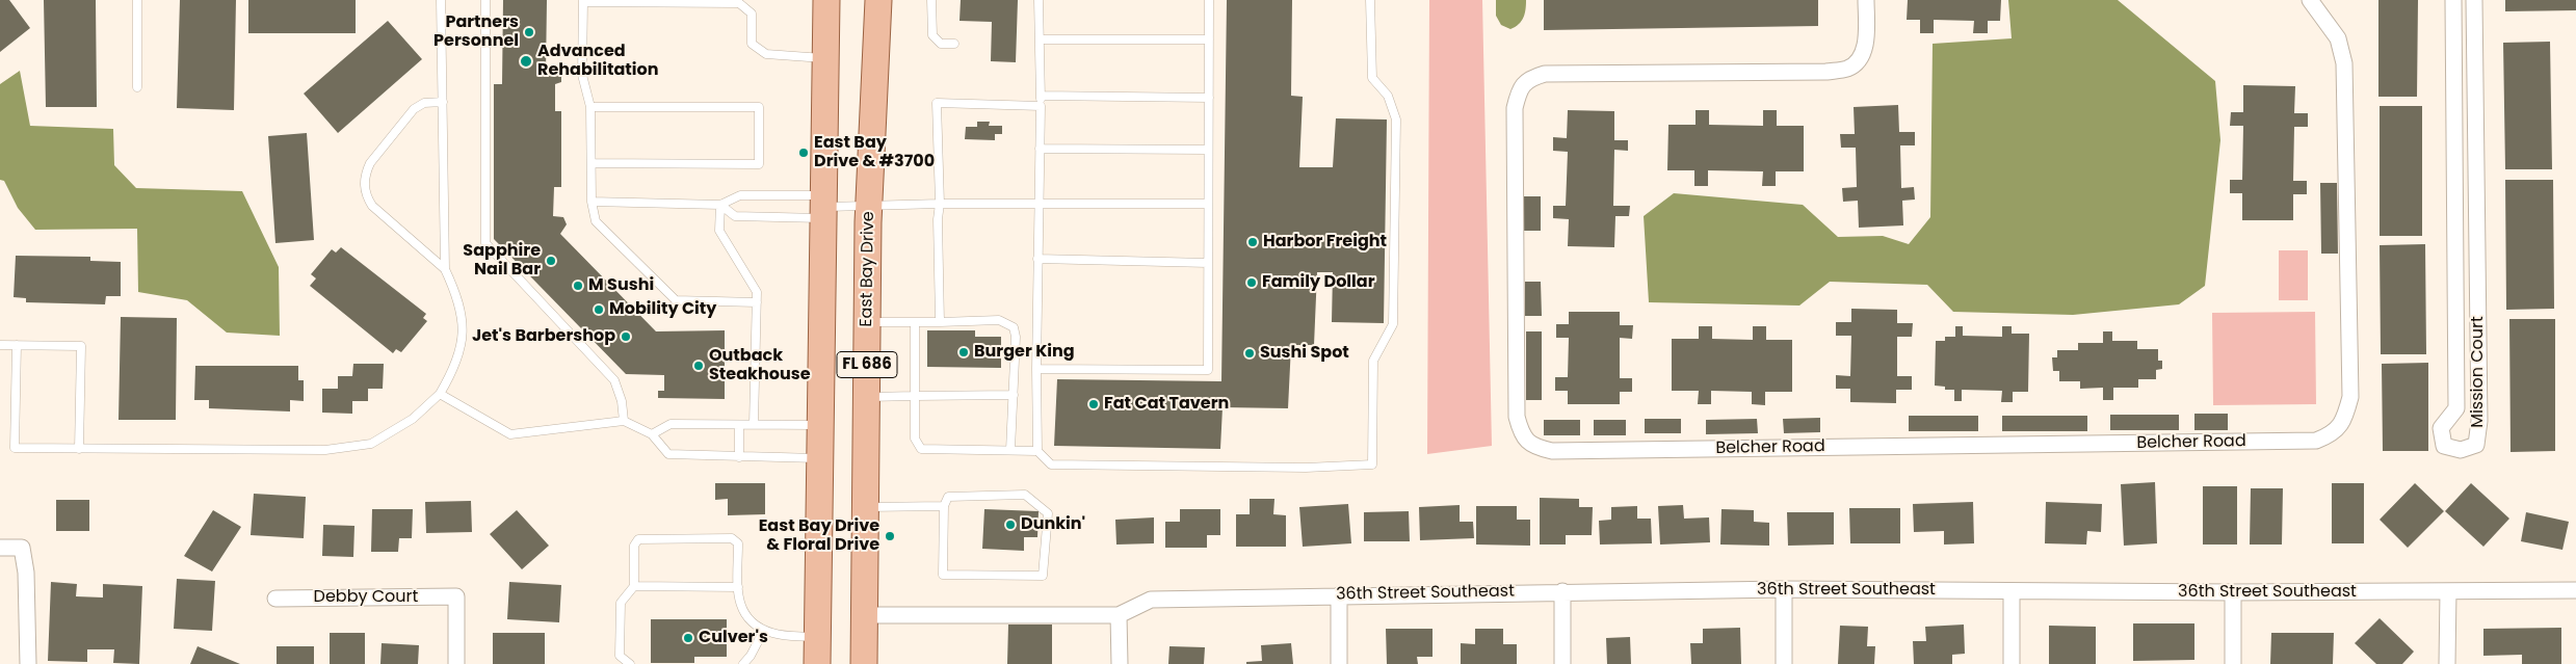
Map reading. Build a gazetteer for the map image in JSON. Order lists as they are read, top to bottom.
{
  "streets": {
    "main road": ["East Bay Drive", "FL 686"],
    "street": [
      "Mission Court",
      "Belcher Road",
      "36th Street Southeast",
      "Debby Court"
    ]
  },
  "places": [
    "Partners Personnel",
    "Advanced Rehabilitation",
    "East Bay Drive & #3700",
    "Harbor Freight",
    "Sapphire Nail Bar",
    "Family Dollar",
    "M Sushi",
    "Mobility City",
    "Jet's Barbershop",
    "Burger King",
    "Sushi Spot",
    "Outback Steakhouse",
    "Fat Cat Tavern",
    "Dunkin'",
    "East Bay Drive & Floral Drive",
    "Culver's"
  ]
}
